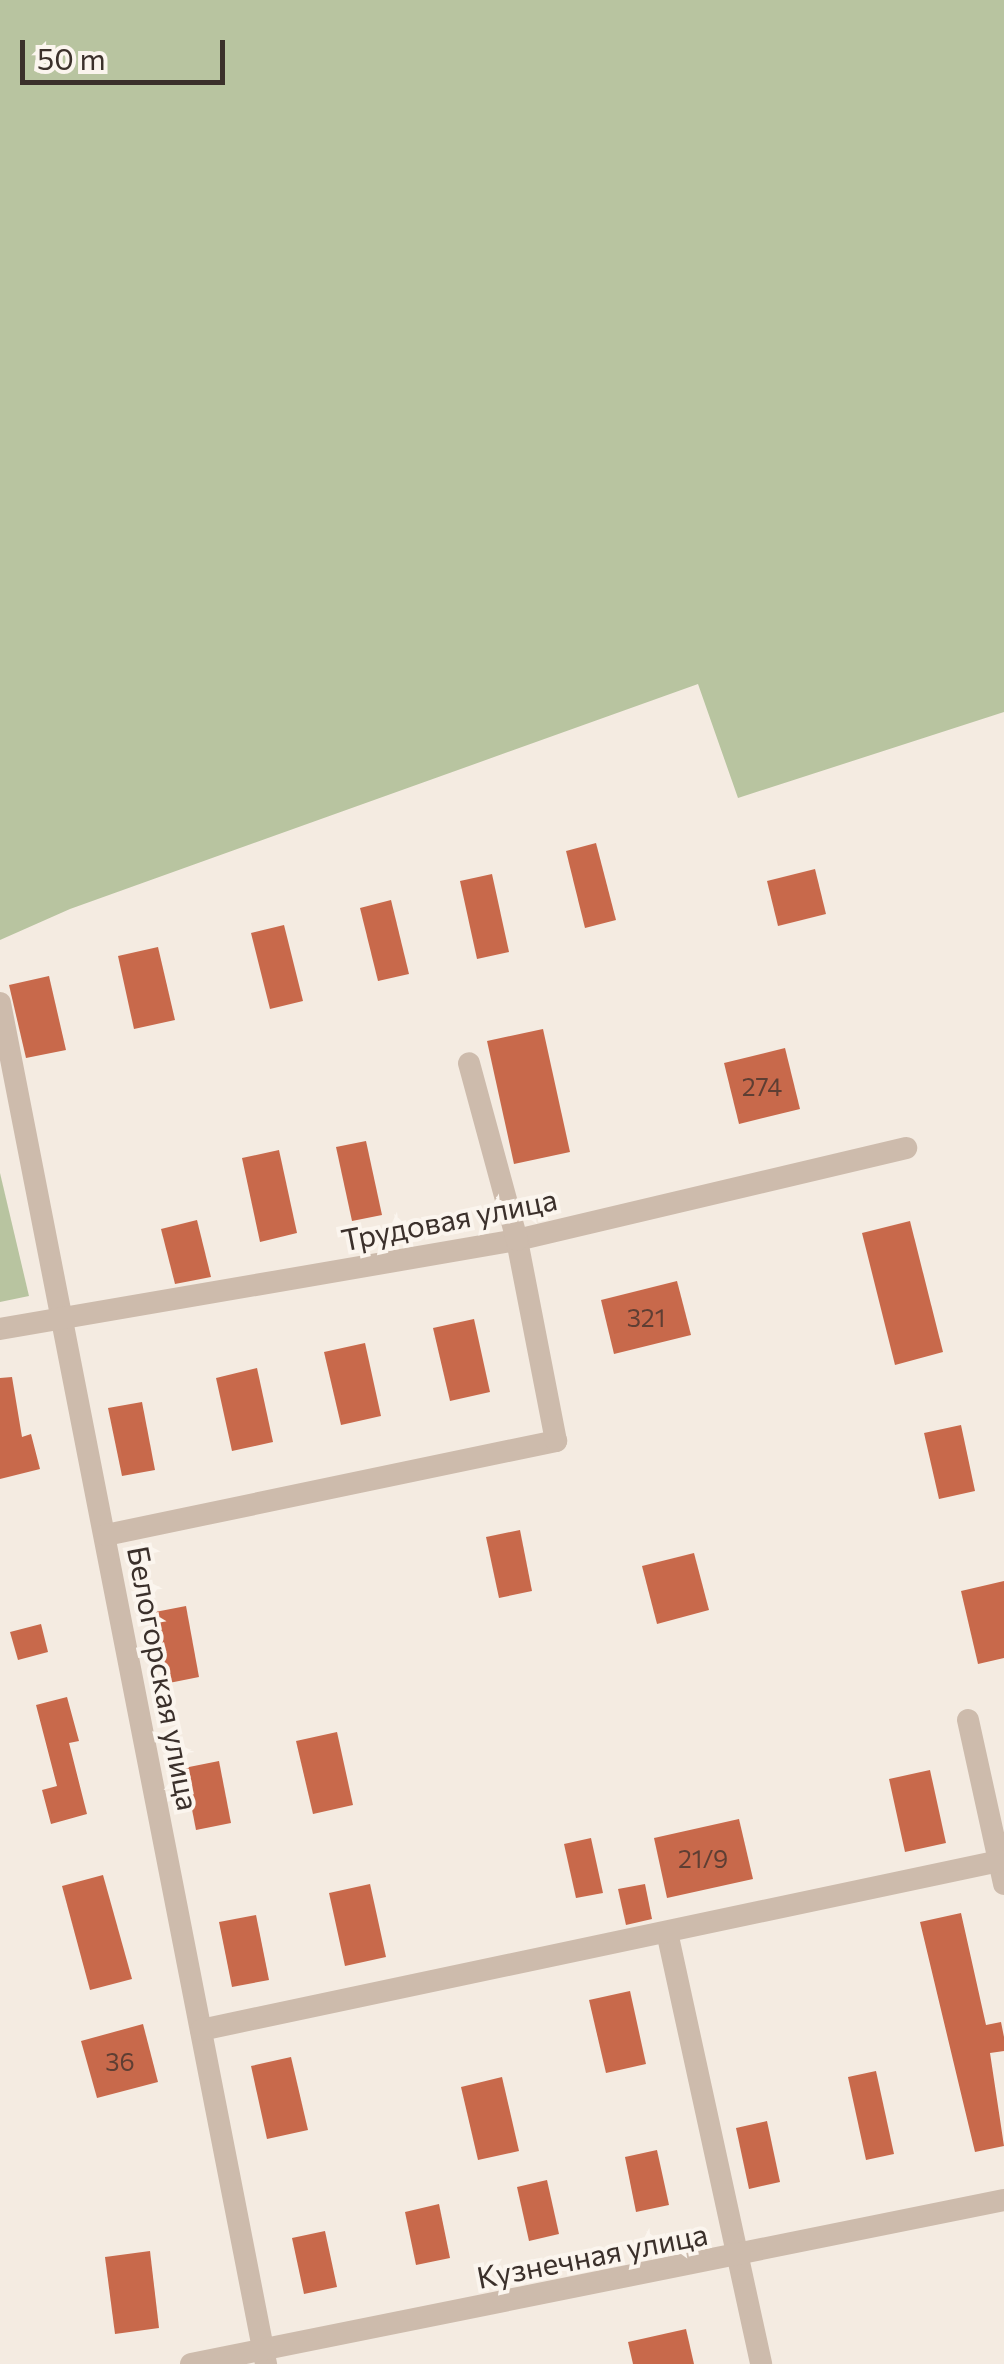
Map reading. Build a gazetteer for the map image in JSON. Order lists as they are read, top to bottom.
{
  "streets": {
    "street": ["Трудовая улица", "Белогорская улица", "Кузнечная улица"]
  },
  "crossings": [
    ["Трудовая улица", "Белогорская улица"],
    ["Белогорская улица", "Кузнечная улица"]
  ],
  "house_numbers": [
    "274",
    "321",
    "21/9",
    "36"
  ],
  "scale_bar": "50 m"
}
